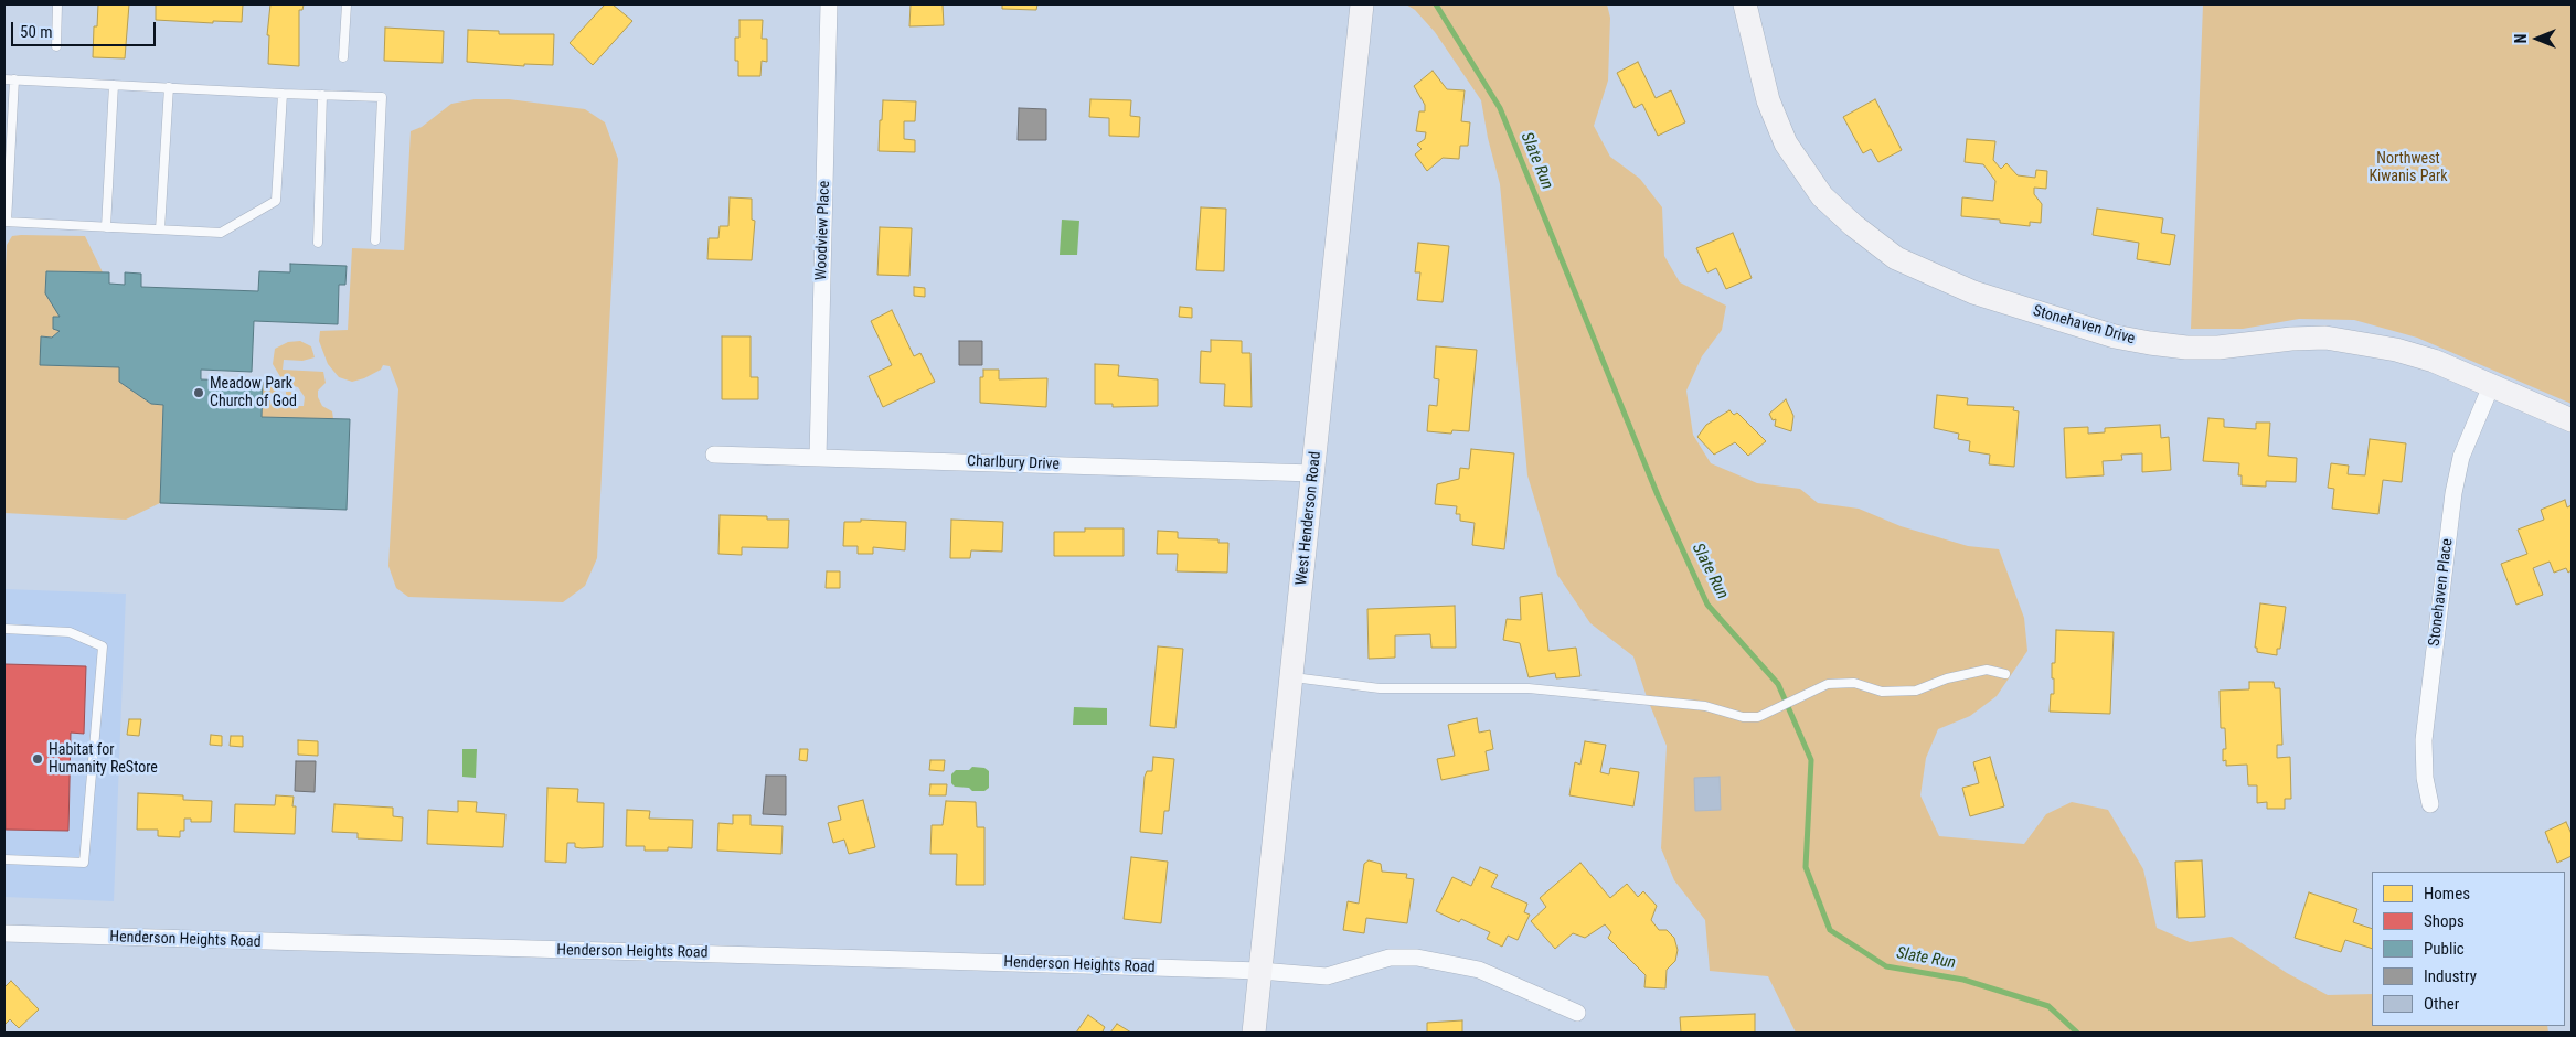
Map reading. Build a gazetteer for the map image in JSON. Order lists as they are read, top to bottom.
{
  "streets": {
    "main road": ["Stonehaven Drive", "West Henderson Road"],
    "street": [
      "Woodview Place",
      "Charlbury Drive",
      "Stonehaven Place",
      "Henderson Heights Road"
    ]
  },
  "crossings": [
    ["Woodview Place", "Charlbury Drive"],
    ["Stonehaven Drive", "Stonehaven Place"],
    ["Charlbury Drive", "West Henderson Road"],
    ["West Henderson Road", "Henderson Heights Road"]
  ],
  "water": ["Slate Run"],
  "parks": ["Northwest Kiwanis Park"],
  "places": ["Meadow Park Church of God", "Habitat for Humanity ReStore"],
  "legend": [
    "Homes",
    "Shops",
    "Public",
    "Industry",
    "Other"
  ],
  "scale_bar": "50 m",
  "north": "left"
}
